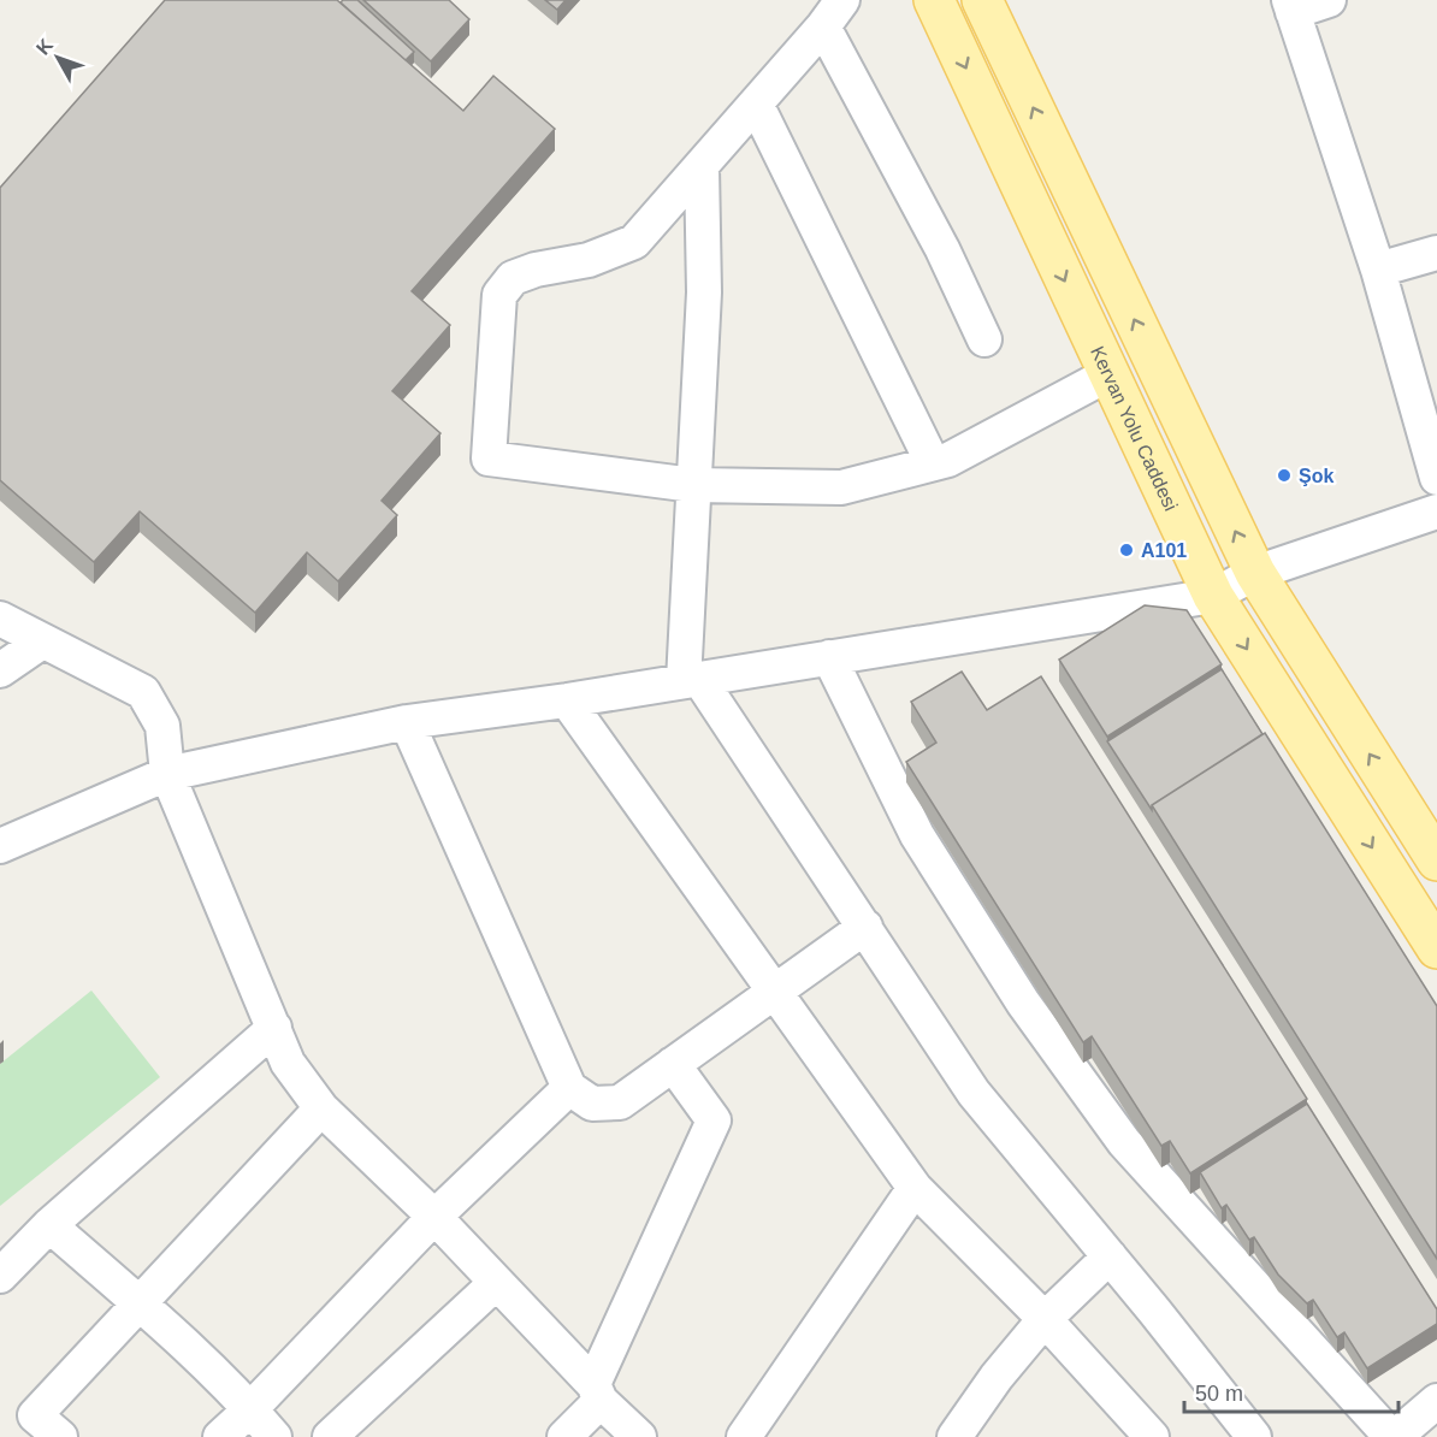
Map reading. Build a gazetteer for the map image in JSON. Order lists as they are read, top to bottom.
{
  "streets": {
    "main road": ["Kervan Yolu Caddesi"]
  },
  "places": ["Şok", "A101"],
  "scale_bar": "50 m",
  "north": "top left"
}
